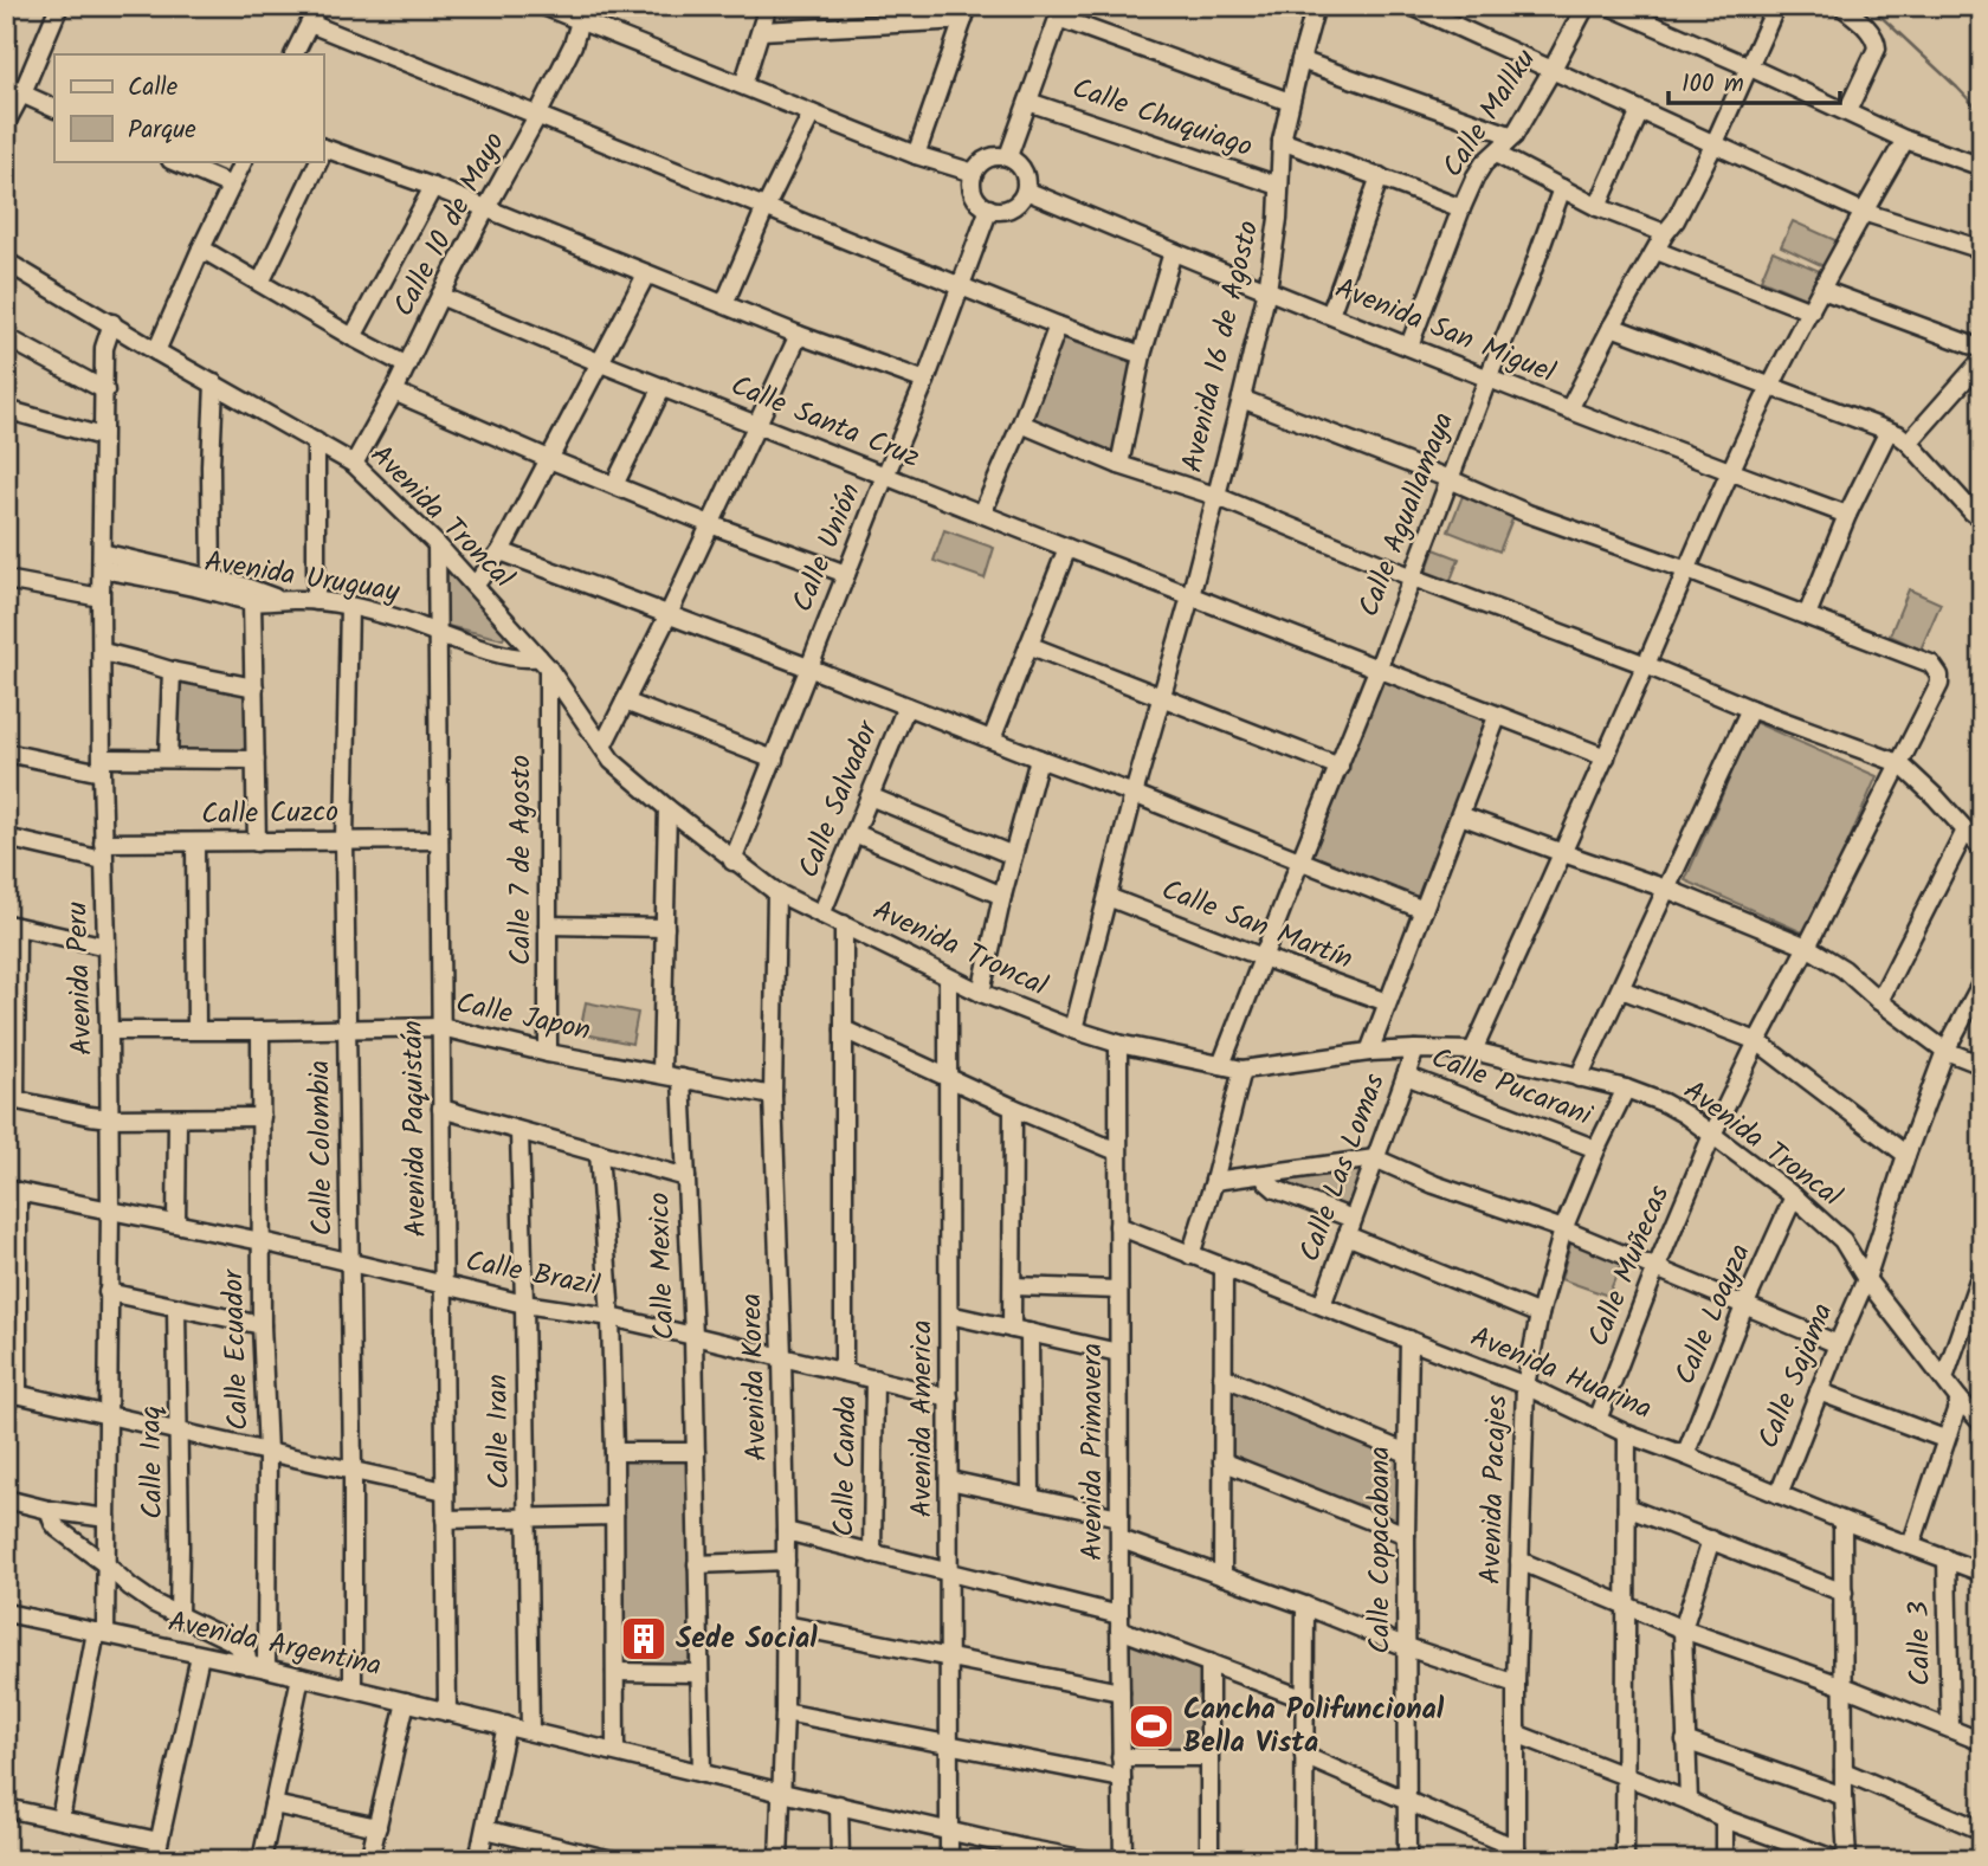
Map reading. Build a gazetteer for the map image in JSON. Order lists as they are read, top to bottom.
{
  "streets": {
    "street": [
      "Calle Mallku",
      "Calle Chuquiago",
      "Calle 10 de Mayo",
      "Avenida San Miguel",
      "Avenida 16 de Agosto",
      "Calle Santa Cruz",
      "Calle Aguallamaya",
      "Avenida Troncal",
      "Calle Unión",
      "Avenida Uruguay",
      "Calle Salvador",
      "Calle Cuzco",
      "Calle 7 de Agosto",
      "Calle San Martín",
      "Avenida Peru",
      "Calle Japon",
      "Calle Pucarani",
      "Avenida Paquistán",
      "Calle Colombia",
      "Calle Las Lomas",
      "Calle Mexico",
      "Calle Muñecas",
      "Calle Brazil",
      "Calle Loayza",
      "Calle Ecuador",
      "Avenida Huarina",
      "Calle Sajama",
      "Avenida Korea",
      "Avenida America",
      "Calle Iran",
      "Avenida Primavera",
      "Calle Iraq",
      "Calle Canda",
      "Avenida Pacajes",
      "Calle Copacabana",
      "Calle 3",
      "Avenida Argentina"
    ]
  },
  "crossings": [
    ["Calle Mallku", "Avenida San Miguel"],
    ["Calle Chuquiago", "Avenida 16 de Agosto"],
    ["Calle 10 de Mayo", "Calle Santa Cruz"],
    ["Calle 10 de Mayo", "Avenida Troncal"],
    ["Avenida San Miguel", "Avenida 16 de Agosto"],
    ["Avenida San Miguel", "Calle Aguallamaya"],
    ["Avenida San Miguel", "Calle Unión"],
    ["Avenida 16 de Agosto", "Calle Santa Cruz"],
    ["Avenida 16 de Agosto", "Avenida Troncal"],
    ["Avenida 16 de Agosto", "Calle San Martín"],
    ["Calle Santa Cruz", "Calle Aguallamaya"],
    ["Calle Santa Cruz", "Calle Unión"],
    ["Calle Aguallamaya", "Avenida Troncal"],
    ["Calle Aguallamaya", "Calle San Martín"],
    ["Avenida Troncal", "Calle Unión"],
    ["Avenida Troncal", "Avenida Uruguay"],
    ["Avenida Troncal", "Calle Salvador"],
    ["Avenida Troncal", "Calle 7 de Agosto"],
    ["Avenida Troncal", "Avenida Peru"],
    ["Avenida Troncal", "Avenida Paquistán"],
    ["Avenida Troncal", "Calle Las Lomas"],
    ["Avenida Troncal", "Calle Muñecas"],
    ["Avenida Troncal", "Calle Loayza"],
    ["Avenida Troncal", "Calle Sajama"],
    ["Avenida Troncal", "Avenida Korea"],
    ["Avenida Troncal", "Avenida America"],
    ["Avenida Troncal", "Avenida Primavera"],
    ["Avenida Troncal", "Avenida Pacajes"],
    ["Avenida Uruguay", "Calle 7 de Agosto"],
    ["Avenida Uruguay", "Avenida Paquistán"],
    ["Avenida Uruguay", "Calle Colombia"],
    ["Calle Cuzco", "Avenida Peru"],
    ["Calle Cuzco", "Avenida Paquistán"],
    ["Calle Cuzco", "Calle Colombia"],
    ["Calle 7 de Agosto", "Calle Japon"],
    ["Avenida Peru", "Calle Japon"],
    ["Avenida Peru", "Calle Brazil"],
    ["Avenida Peru", "Avenida Argentina"],
    ["Calle Japon", "Avenida Paquistán"],
    ["Calle Japon", "Calle Colombia"],
    ["Calle Japon", "Calle Mexico"],
    ["Calle Japon", "Calle Ecuador"],
    ["Calle Japon", "Avenida Korea"],
    ["Calle Pucarani", "Calle Las Lomas"],
    ["Calle Pucarani", "Avenida Pacajes"],
    ["Avenida Paquistán", "Calle Brazil"],
    ["Avenida Paquistán", "Avenida Argentina"],
    ["Calle Colombia", "Calle Brazil"],
    ["Calle Colombia", "Avenida Argentina"],
    ["Calle Las Lomas", "Avenida Huarina"],
    ["Calle Mexico", "Calle Brazil"],
    ["Calle Mexico", "Avenida Argentina"],
    ["Calle Muñecas", "Avenida Huarina"],
    ["Calle Brazil", "Calle Ecuador"],
    ["Calle Brazil", "Avenida Korea"],
    ["Calle Brazil", "Avenida America"],
    ["Calle Brazil", "Calle Iran"],
    ["Calle Brazil", "Calle Canda"],
    ["Calle Loayza", "Avenida Huarina"],
    ["Calle Ecuador", "Avenida Argentina"],
    ["Avenida Huarina", "Calle Sajama"],
    ["Avenida Huarina", "Avenida Primavera"],
    ["Avenida Huarina", "Avenida Pacajes"],
    ["Avenida Huarina", "Calle Copacabana"],
    ["Avenida Huarina", "Calle 3"],
    ["Avenida Korea", "Avenida Argentina"],
    ["Avenida America", "Avenida Argentina"],
    ["Calle Iran", "Avenida Argentina"]
  ],
  "places": {
    "building": ["Sede Social"],
    "sports": ["Cancha Polifuncional Bella Vista"]
  },
  "legend": ["Calle", "Parque"],
  "scale_bar": "100 m"
}
